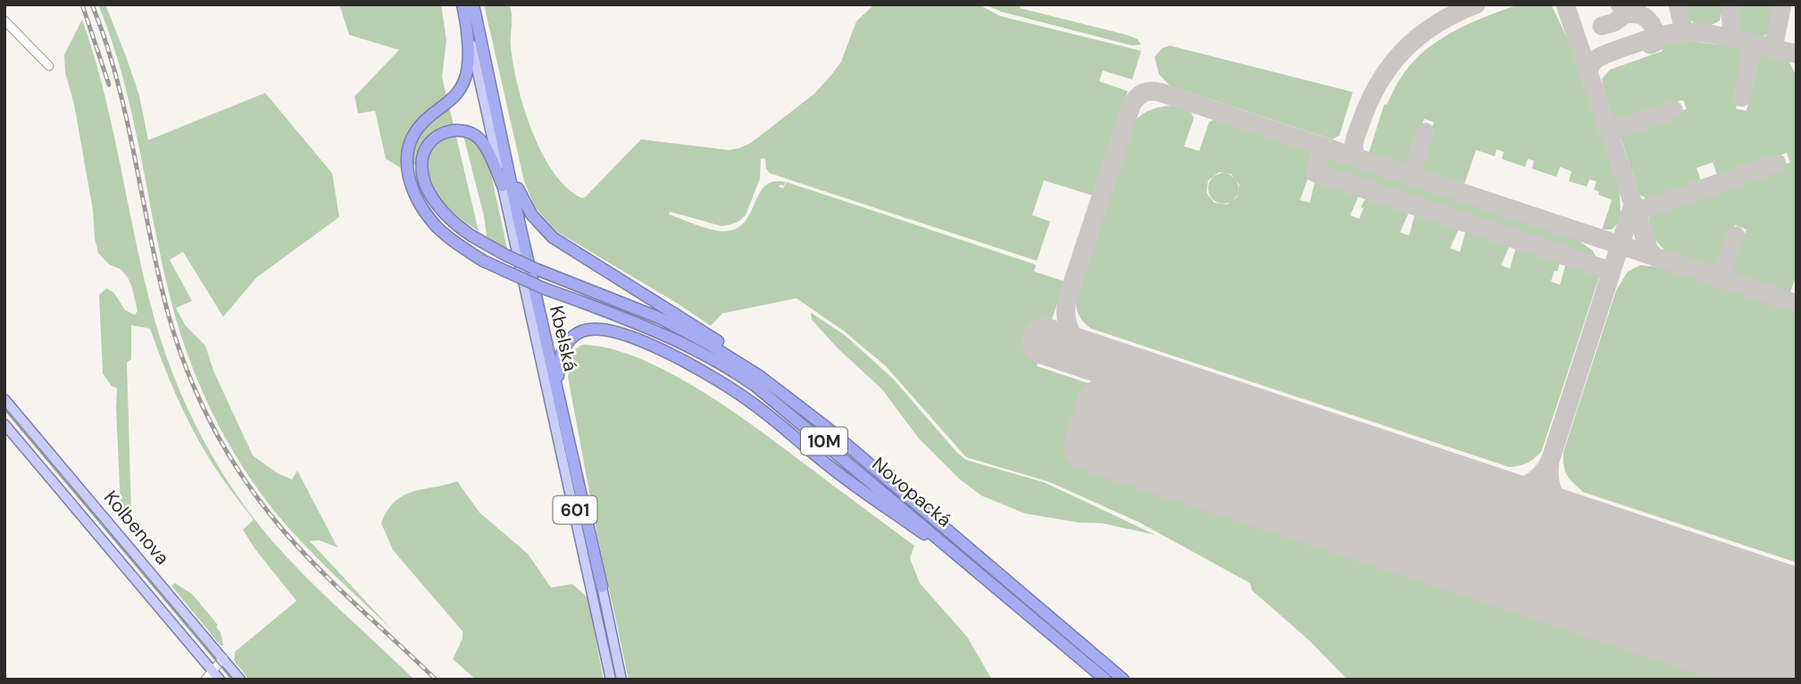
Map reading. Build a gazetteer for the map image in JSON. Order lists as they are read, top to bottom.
{
  "streets": {
    "highway": [
      "Kbelská",
      "10M",
      "Novopacká",
      "601"
    ],
    "main road": ["Kolbenova"]
  },
  "crossings": [
    ["Kbelská", "10M"],
    ["Kbelská", "Novopacká"],
    ["10M", "Novopacká"]
  ]
}
